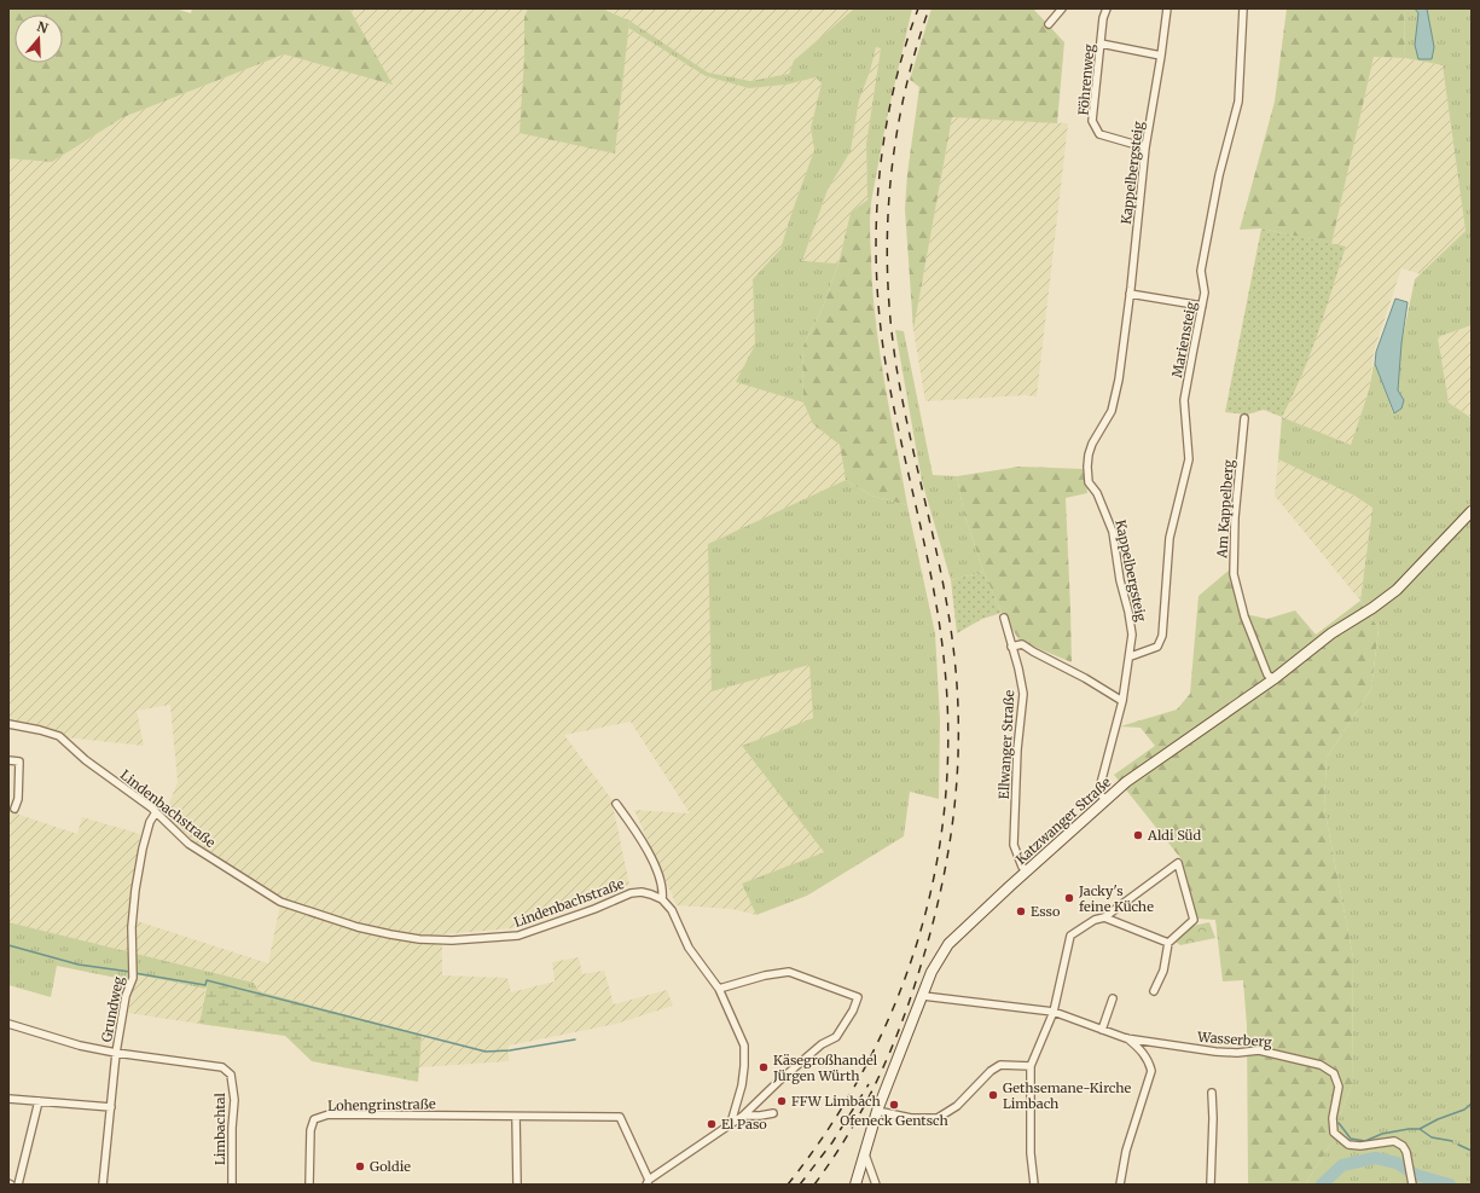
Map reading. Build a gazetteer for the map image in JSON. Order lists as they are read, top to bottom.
{
  "streets": {
    "main road": ["Katzwanger Straße"],
    "street": [
      "Föhrenweg",
      "Kappelbergsteig",
      "Mariensteig",
      "Am Kappelberg",
      "Ellwanger Straße",
      "Lindenbachstraße",
      "Grundweg",
      "Wasserberg",
      "Lohengrinstraße",
      "Limbachtal"
    ]
  },
  "crossings": [
    ["Föhrenweg", "Kappelbergsteig"],
    ["Kappelbergsteig", "Mariensteig"],
    ["Kappelbergsteig", "Katzwanger Straße"],
    ["Am Kappelberg", "Katzwanger Straße"],
    ["Ellwanger Straße", "Katzwanger Straße"],
    ["Lindenbachstraße", "Grundweg"],
    ["Katzwanger Straße", "Wasserberg"],
    ["Grundweg", "Limbachtal"]
  ],
  "places": [
    "Aldi Süd",
    "Jacky's feine Küche",
    "Esso",
    "Käsegroßhandel Jürgen Würth",
    "Gethsemane-Kirche Limbach",
    "FFW Limbach",
    "Ofeneck Gentsch",
    "El Paso",
    "Goldie"
  ],
  "north": "top"
}
